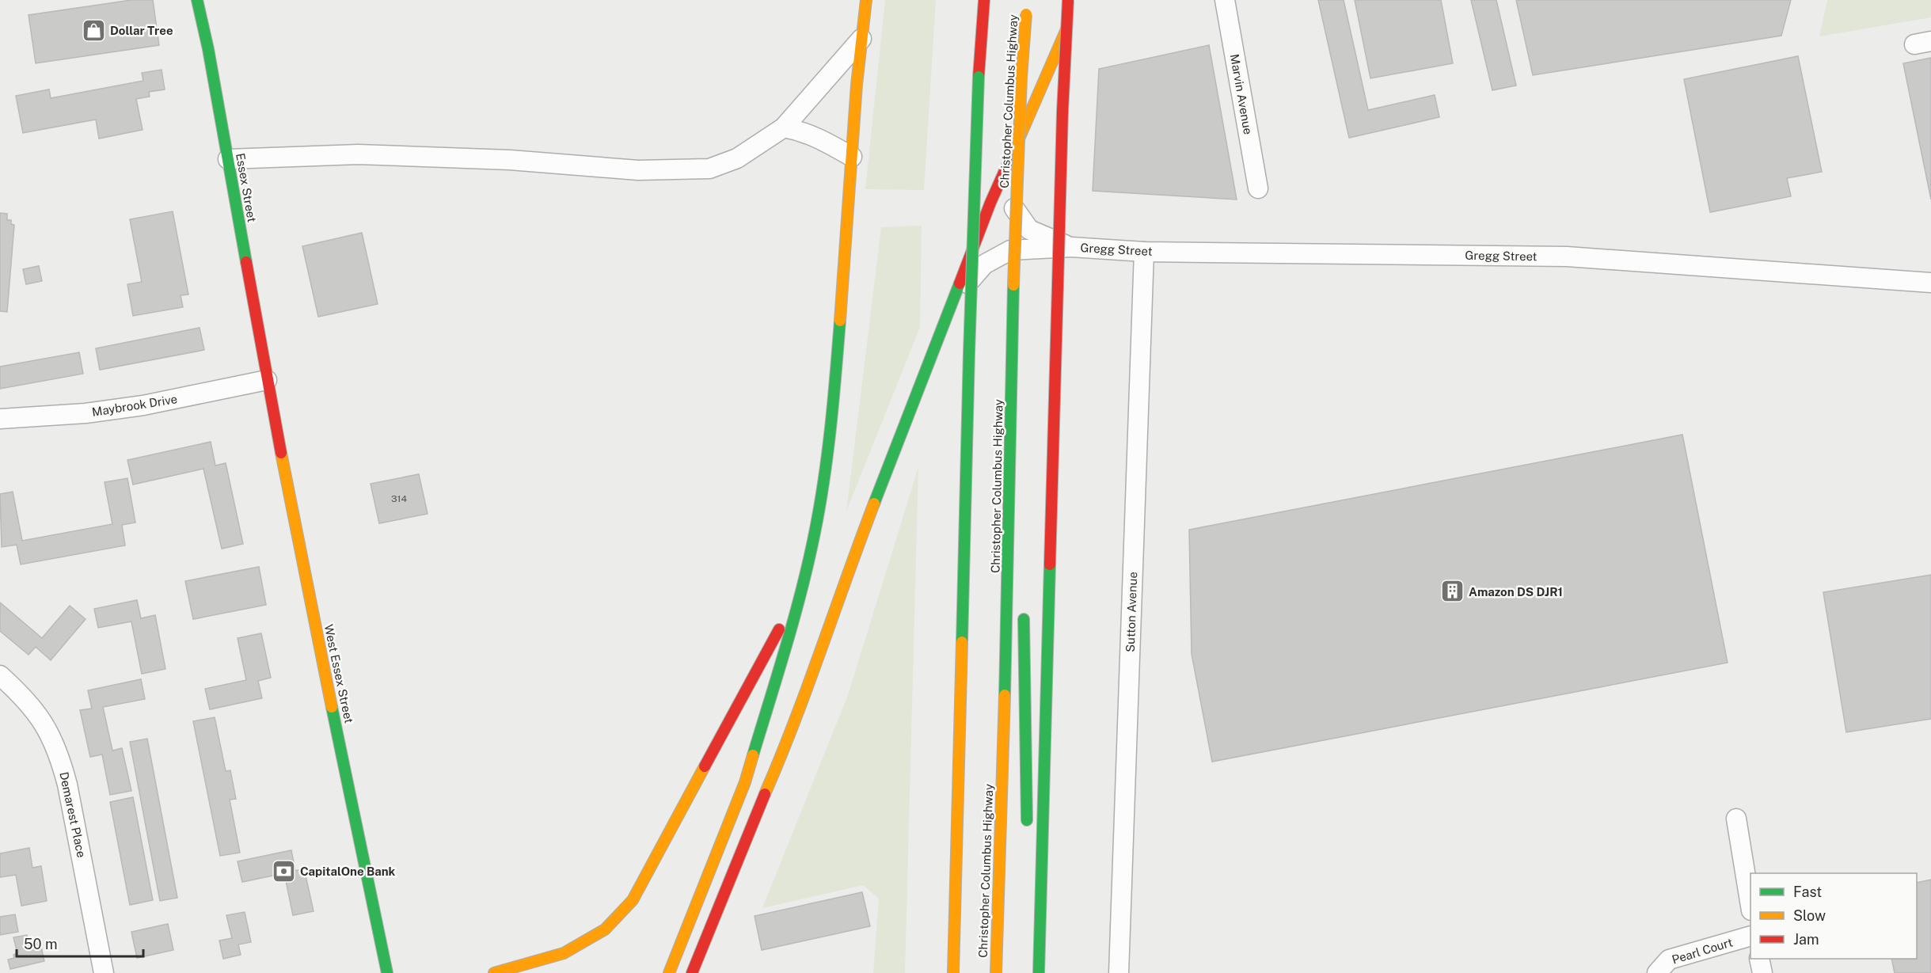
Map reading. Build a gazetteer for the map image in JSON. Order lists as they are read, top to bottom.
{
  "streets": {
    "main road": ["Christopher Columbus Highway", "Essex Street", "West Essex Street"],
    "street": [
      "Marvin Avenue",
      "Gregg Street",
      "Maybrook Drive",
      "Sutton Avenue",
      "Demarest Place",
      "Pearl Court"
    ]
  },
  "crossings": [
    ["Essex Street", "Maybrook Drive"],
    ["Essex Street", "West Essex Street"],
    ["Gregg Street", "Sutton Avenue"],
    ["Maybrook Drive", "West Essex Street"]
  ],
  "places": {
    "shop": ["Dollar Tree"],
    "building": ["Amazon DS DJR1"],
    "bank": ["CapitalOne Bank"]
  },
  "house_numbers": ["314"],
  "legend": ["Fast", "Slow", "Jam"],
  "scale_bar": "50 m"
}
